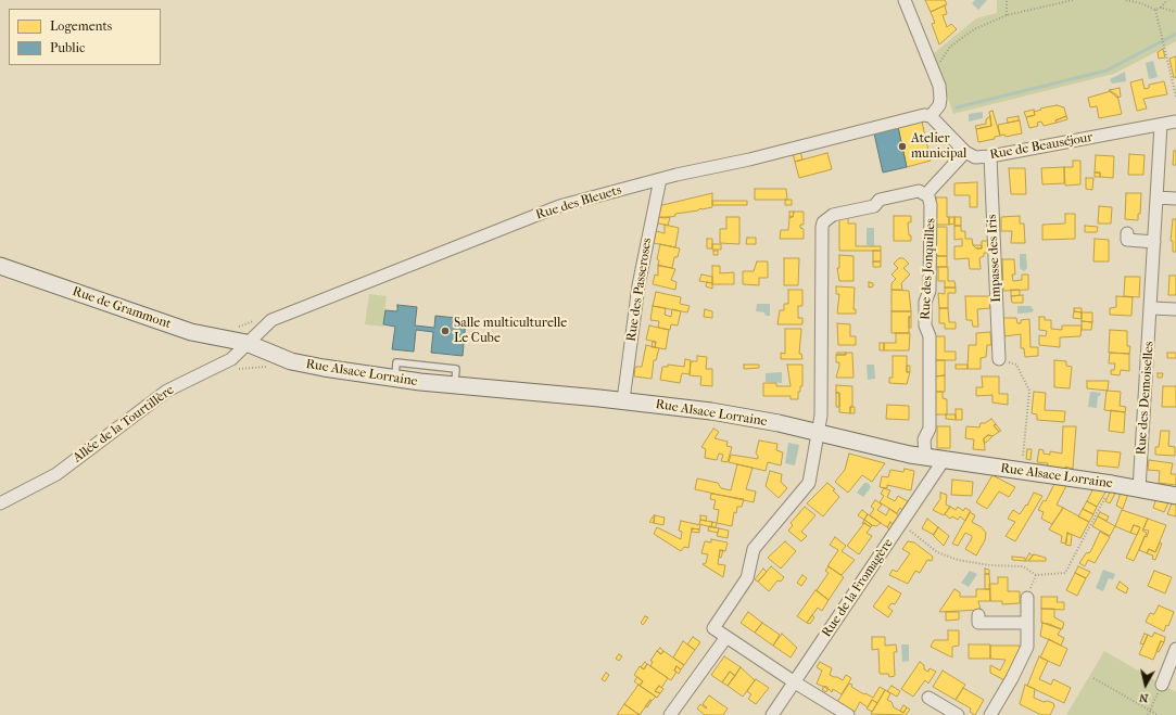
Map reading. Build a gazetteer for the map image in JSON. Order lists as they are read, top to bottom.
{
  "streets": {
    "street": [
      "Rue de Beauséjour",
      "Rue des Bleuets",
      "Impasse des Iris",
      "Rue des Jonquilles",
      "Rue des Passeroses",
      "Rue de Grammont",
      "Rue Alsace Lorraine",
      "Rue des Demoiselles",
      "Allée de la Tourtillère",
      "Rue de la Fromagère"
    ]
  },
  "crossings": [
    ["Rue de Beauséjour", "Impasse des Iris"],
    ["Rue de Beauséjour", "Rue des Demoiselles"],
    ["Rue des Bleuets", "Rue des Passeroses"],
    ["Rue des Bleuets", "Rue de Grammont"],
    ["Rue des Bleuets", "Rue Alsace Lorraine"],
    ["Rue des Bleuets", "Allée de la Tourtillère"],
    ["Rue des Jonquilles", "Rue Alsace Lorraine"],
    ["Rue des Passeroses", "Rue Alsace Lorraine"],
    ["Rue de Grammont", "Rue Alsace Lorraine"],
    ["Rue de Grammont", "Allée de la Tourtillère"],
    ["Rue Alsace Lorraine", "Rue des Demoiselles"],
    ["Rue Alsace Lorraine", "Allée de la Tourtillère"],
    ["Rue Alsace Lorraine", "Rue de la Fromagère"]
  ],
  "places": ["Atelier municipal", "Salle multiculturelle Le Cube"],
  "legend": ["Logements", "Public"],
  "north": "bottom"
}
